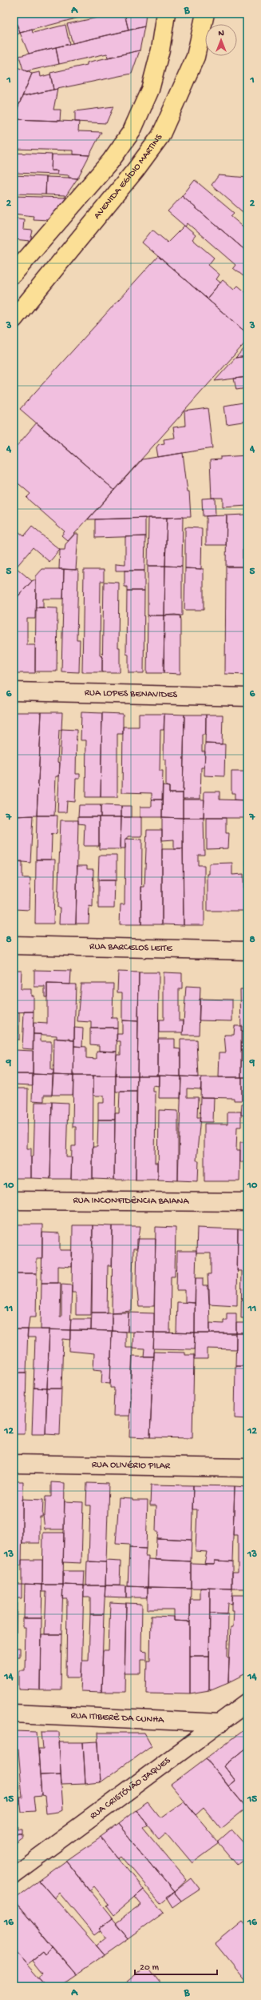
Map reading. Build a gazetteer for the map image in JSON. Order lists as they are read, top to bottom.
{
  "streets": {
    "main road": ["AVENIDA EGÍDIO MARTINS"],
    "street": [
      "RUA LOPES BENAVIDES",
      "RUA BARCELOS LEITE",
      "RUA INCONFIDÊNCIA BAIANA",
      "RUA OLIVÉRIO PILAR",
      "RUA ITIBERÊ DA CUNHA",
      "RUA CRISTÓVÃO JAQUES"
    ]
  },
  "crossings": [
    ["RUA ITIBERÊ DA CUNHA", "RUA CRISTÓVÃO JAQUES"]
  ],
  "scale_bar": "20 m",
  "north": "top",
  "grid": {
    "columns": ["A", "B"],
    "rows": [
      "1",
      "2",
      "3",
      "4",
      "5",
      "6",
      "7",
      "8",
      "9",
      "10",
      "11",
      "12",
      "13",
      "14",
      "15",
      "16"
    ]
  }
}
